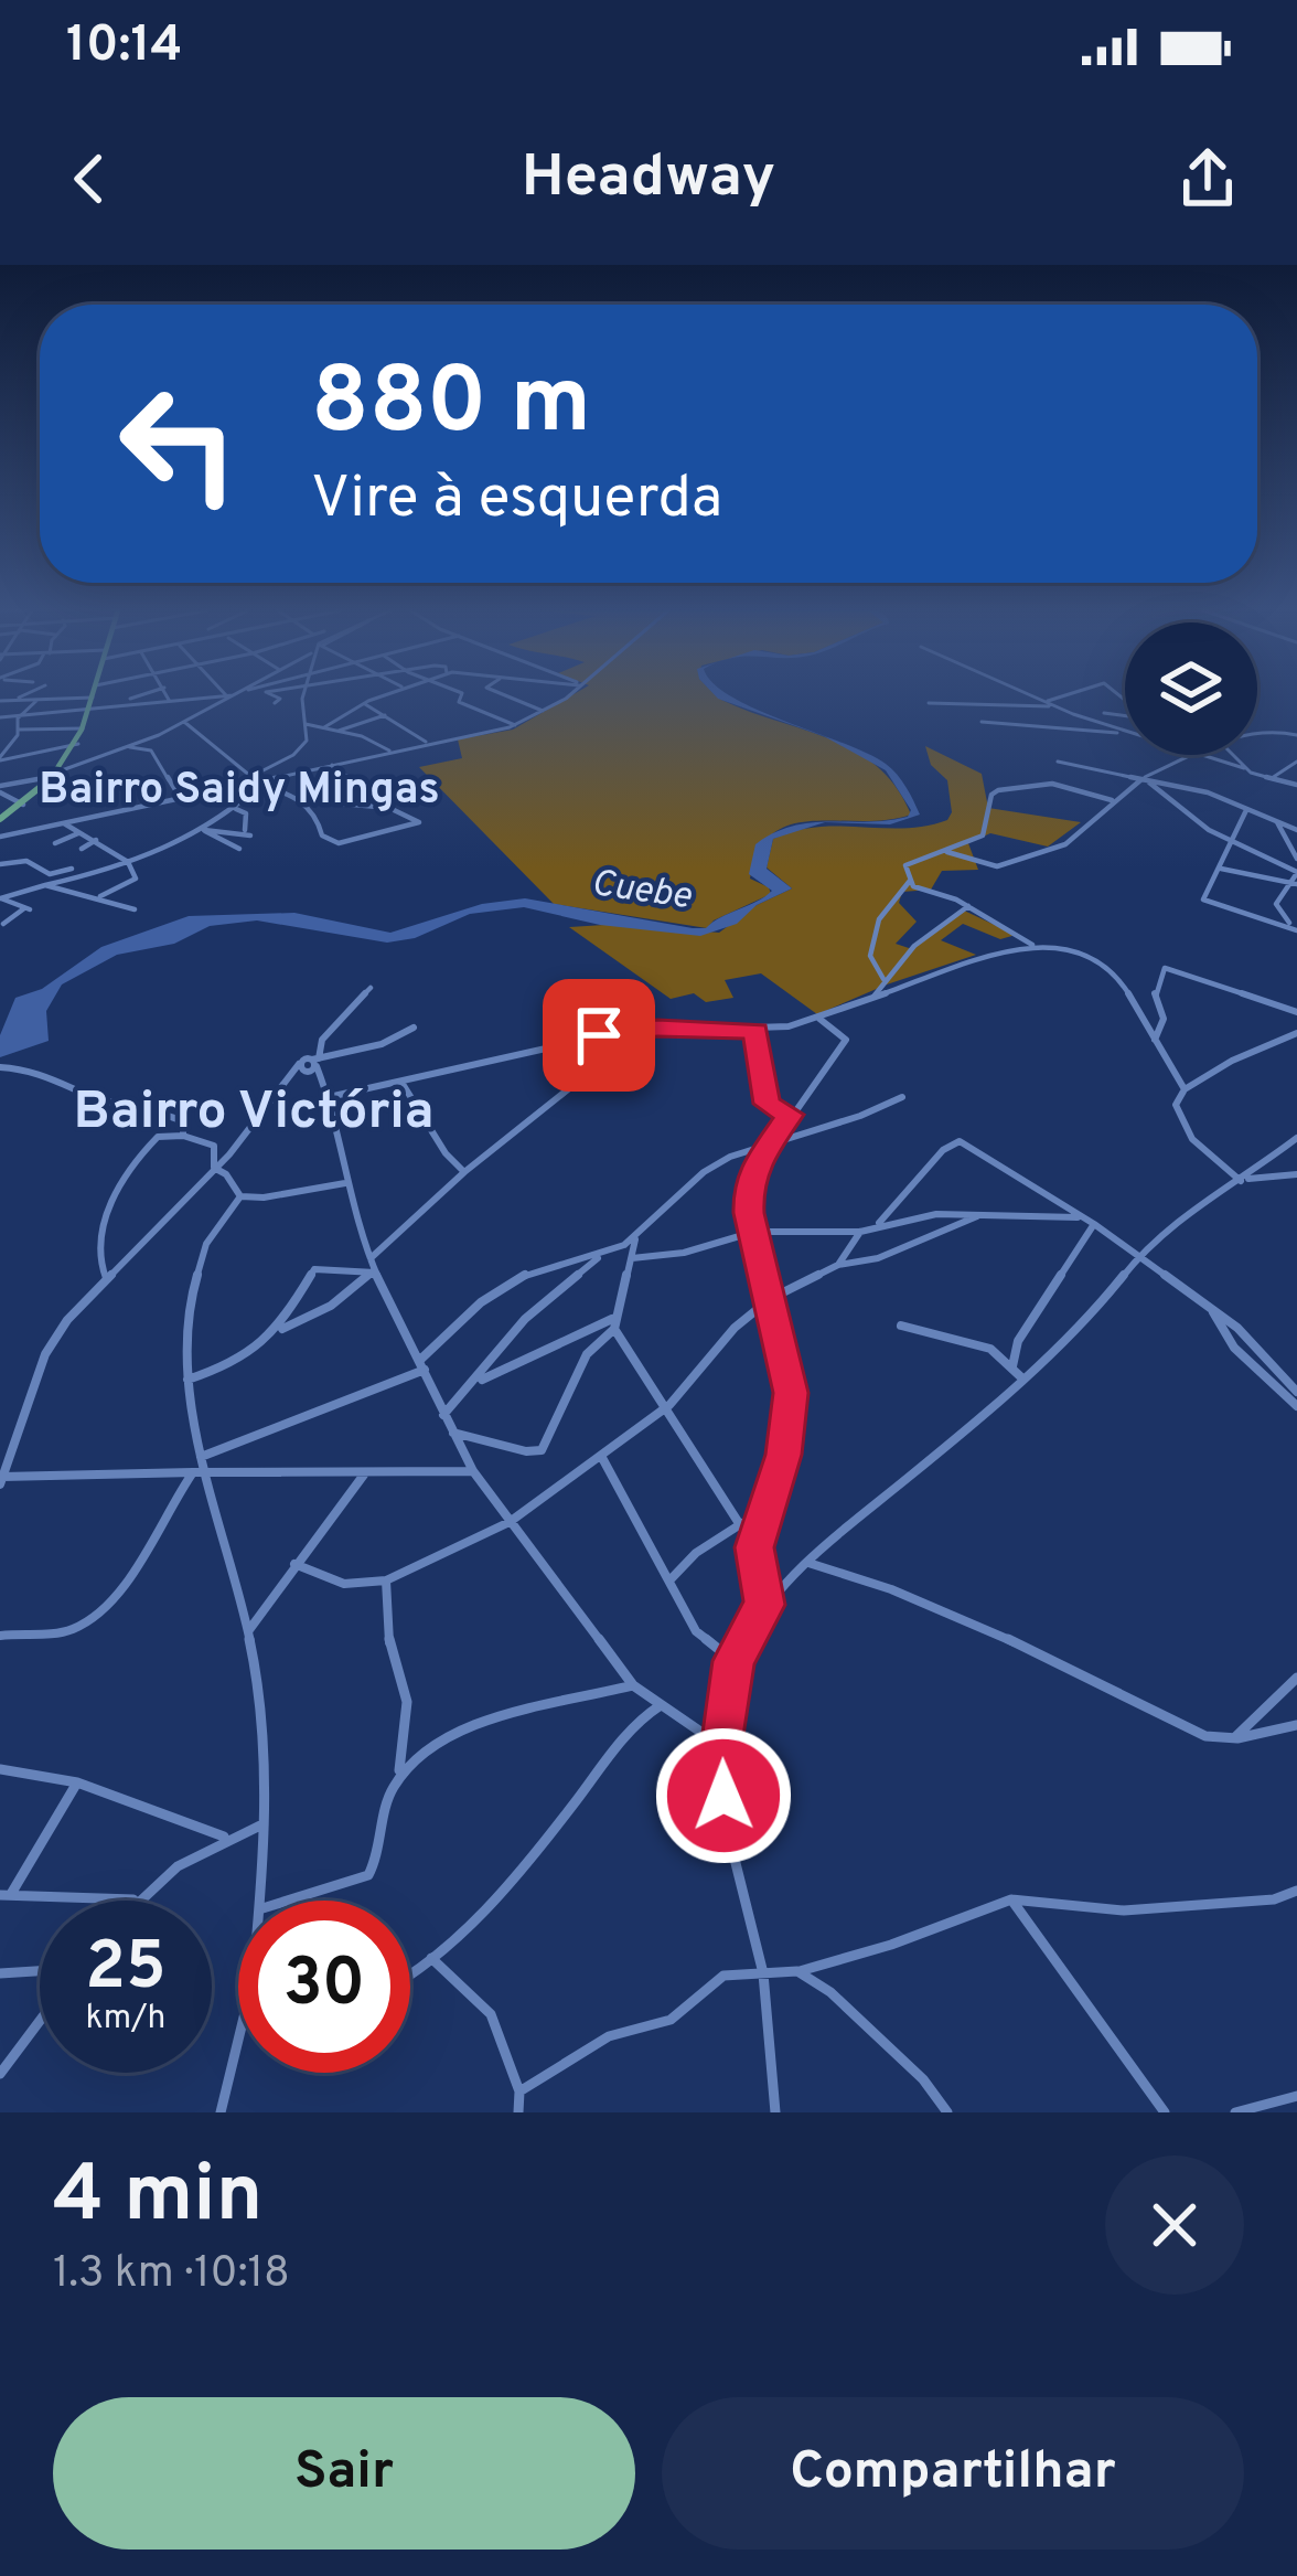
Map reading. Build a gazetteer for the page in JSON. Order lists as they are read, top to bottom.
{
  "districts": ["Bairro Saidy Mingas", "Bairro Victória"],
  "water": ["Cuebe"],
  "page": {
    "status": "10:14",
    "header": "Headway",
    "turn": ["880 m", "Vire à esquerda"],
    "speed": "25 km/h",
    "limit": "30",
    "heading": ["4 min", "1.3 km · 10:18"],
    "buttons": ["Sair", "Compartilhar"]
  }
}
